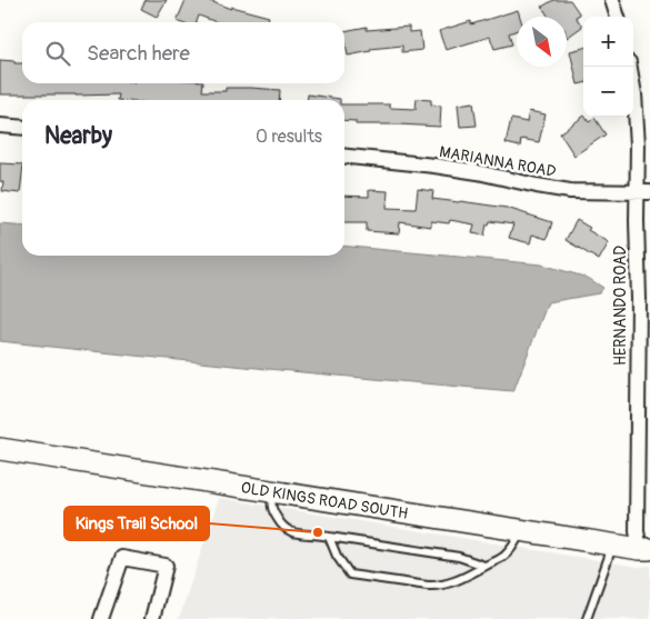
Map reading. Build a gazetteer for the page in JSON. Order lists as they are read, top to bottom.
{
  "streets": {
    "street": ["MARIANNA ROAD", "HERNANDO ROAD", "OLD KINGS ROAD SOUTH"]
  },
  "crossings": [
    ["MARIANNA ROAD", "HERNANDO ROAD"],
    ["HERNANDO ROAD", "OLD KINGS ROAD SOUTH"]
  ],
  "places": ["Kings Trail School"],
  "north": "bottom right",
  "page": {
    "map_buttons": ["+", "−"],
    "search": "Search here",
    "heading": ["Nearby", "0 results"]
  }
}
